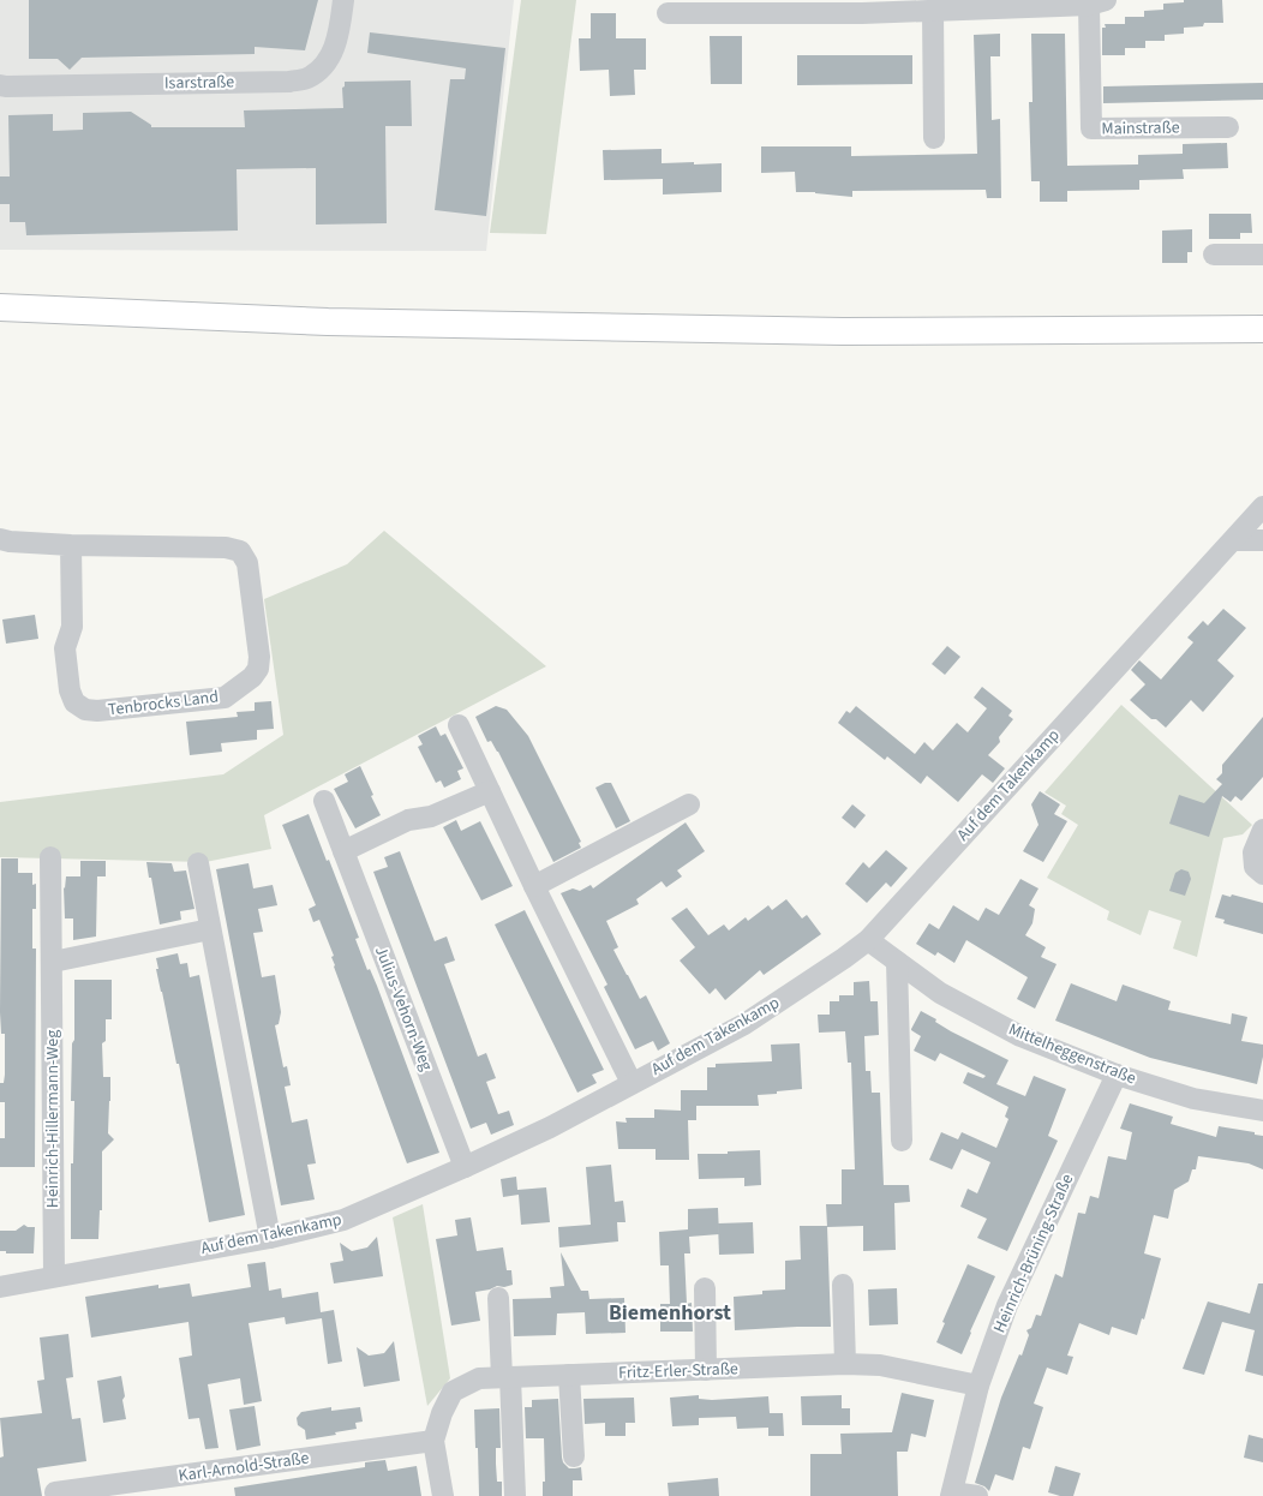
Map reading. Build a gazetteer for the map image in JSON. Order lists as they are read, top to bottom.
{
  "streets": {
    "street": [
      "Isarstraße",
      "Mainstraße",
      "Tenbrocks Land",
      "Auf dem Takenkamp",
      "Julius-Vehorn-Weg",
      "Mittelheggenstraße",
      "Heinrich-Hillermann-Weg",
      "Heinrich-Brüning-Straße",
      "Fritz-Erler-Straße",
      "Karl-Arnold-Straße"
    ]
  },
  "crossings": [
    ["Auf dem Takenkamp", "Julius-Vehorn-Weg"],
    ["Auf dem Takenkamp", "Mittelheggenstraße"],
    ["Auf dem Takenkamp", "Heinrich-Hillermann-Weg"],
    ["Mittelheggenstraße", "Heinrich-Brüning-Straße"],
    ["Heinrich-Brüning-Straße", "Fritz-Erler-Straße"],
    ["Fritz-Erler-Straße", "Karl-Arnold-Straße"]
  ],
  "districts": ["Biemenhorst"]
}
